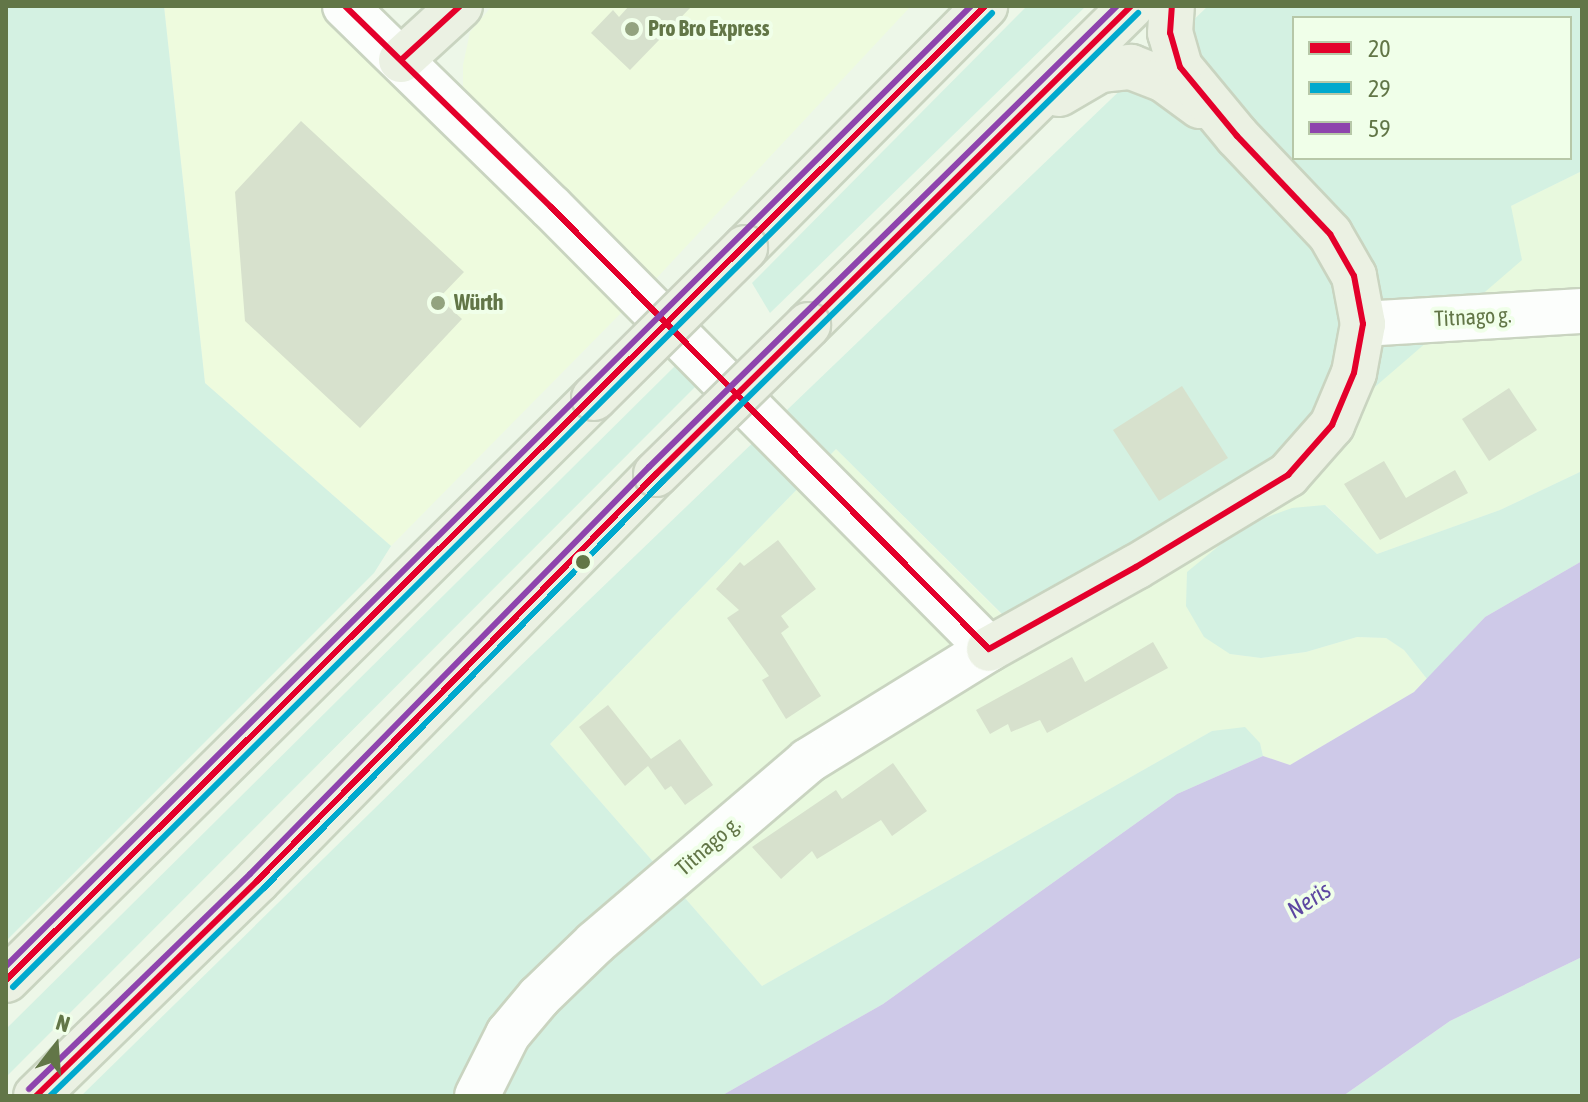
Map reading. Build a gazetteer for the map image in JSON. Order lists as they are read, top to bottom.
{
  "streets": {
    "street": ["Titnago g."]
  },
  "water": ["Neris"],
  "places": ["Pro Bro Express", "Würth"],
  "lines": ["transit line 20", "transit line 59", "transit line 29"],
  "legend": ["20", "29", "59"],
  "north": "top"
}
